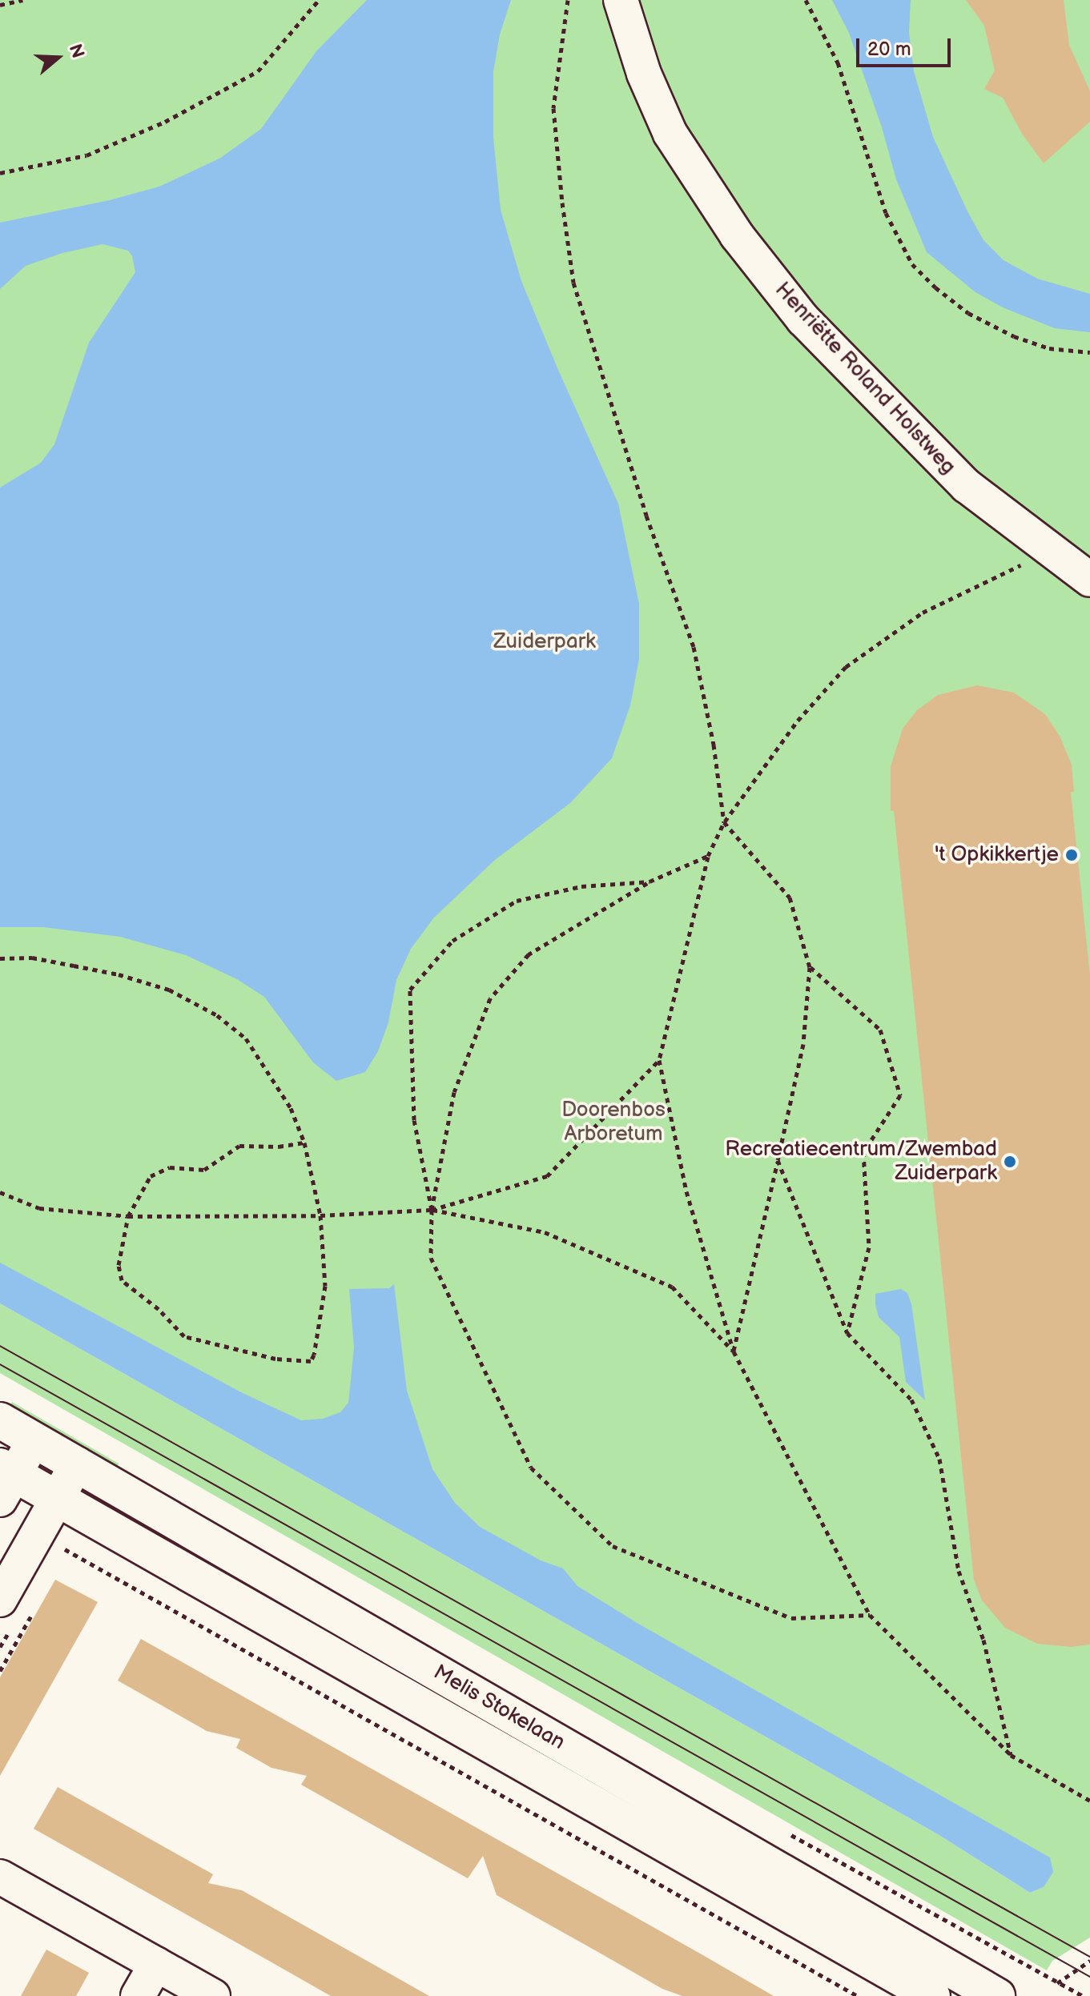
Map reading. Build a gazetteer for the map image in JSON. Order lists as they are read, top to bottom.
{
  "streets": {
    "street": ["Henriëtte Roland Holstweg", "Melis Stokelaan"]
  },
  "parks": ["Zuiderpark", "Doorenbos Arboretum"],
  "places": ["'t Opkikkertje", "Recreatiecentrum/Zwembad Zuiderpark"],
  "scale_bar": "20 m",
  "north": "right"
}
